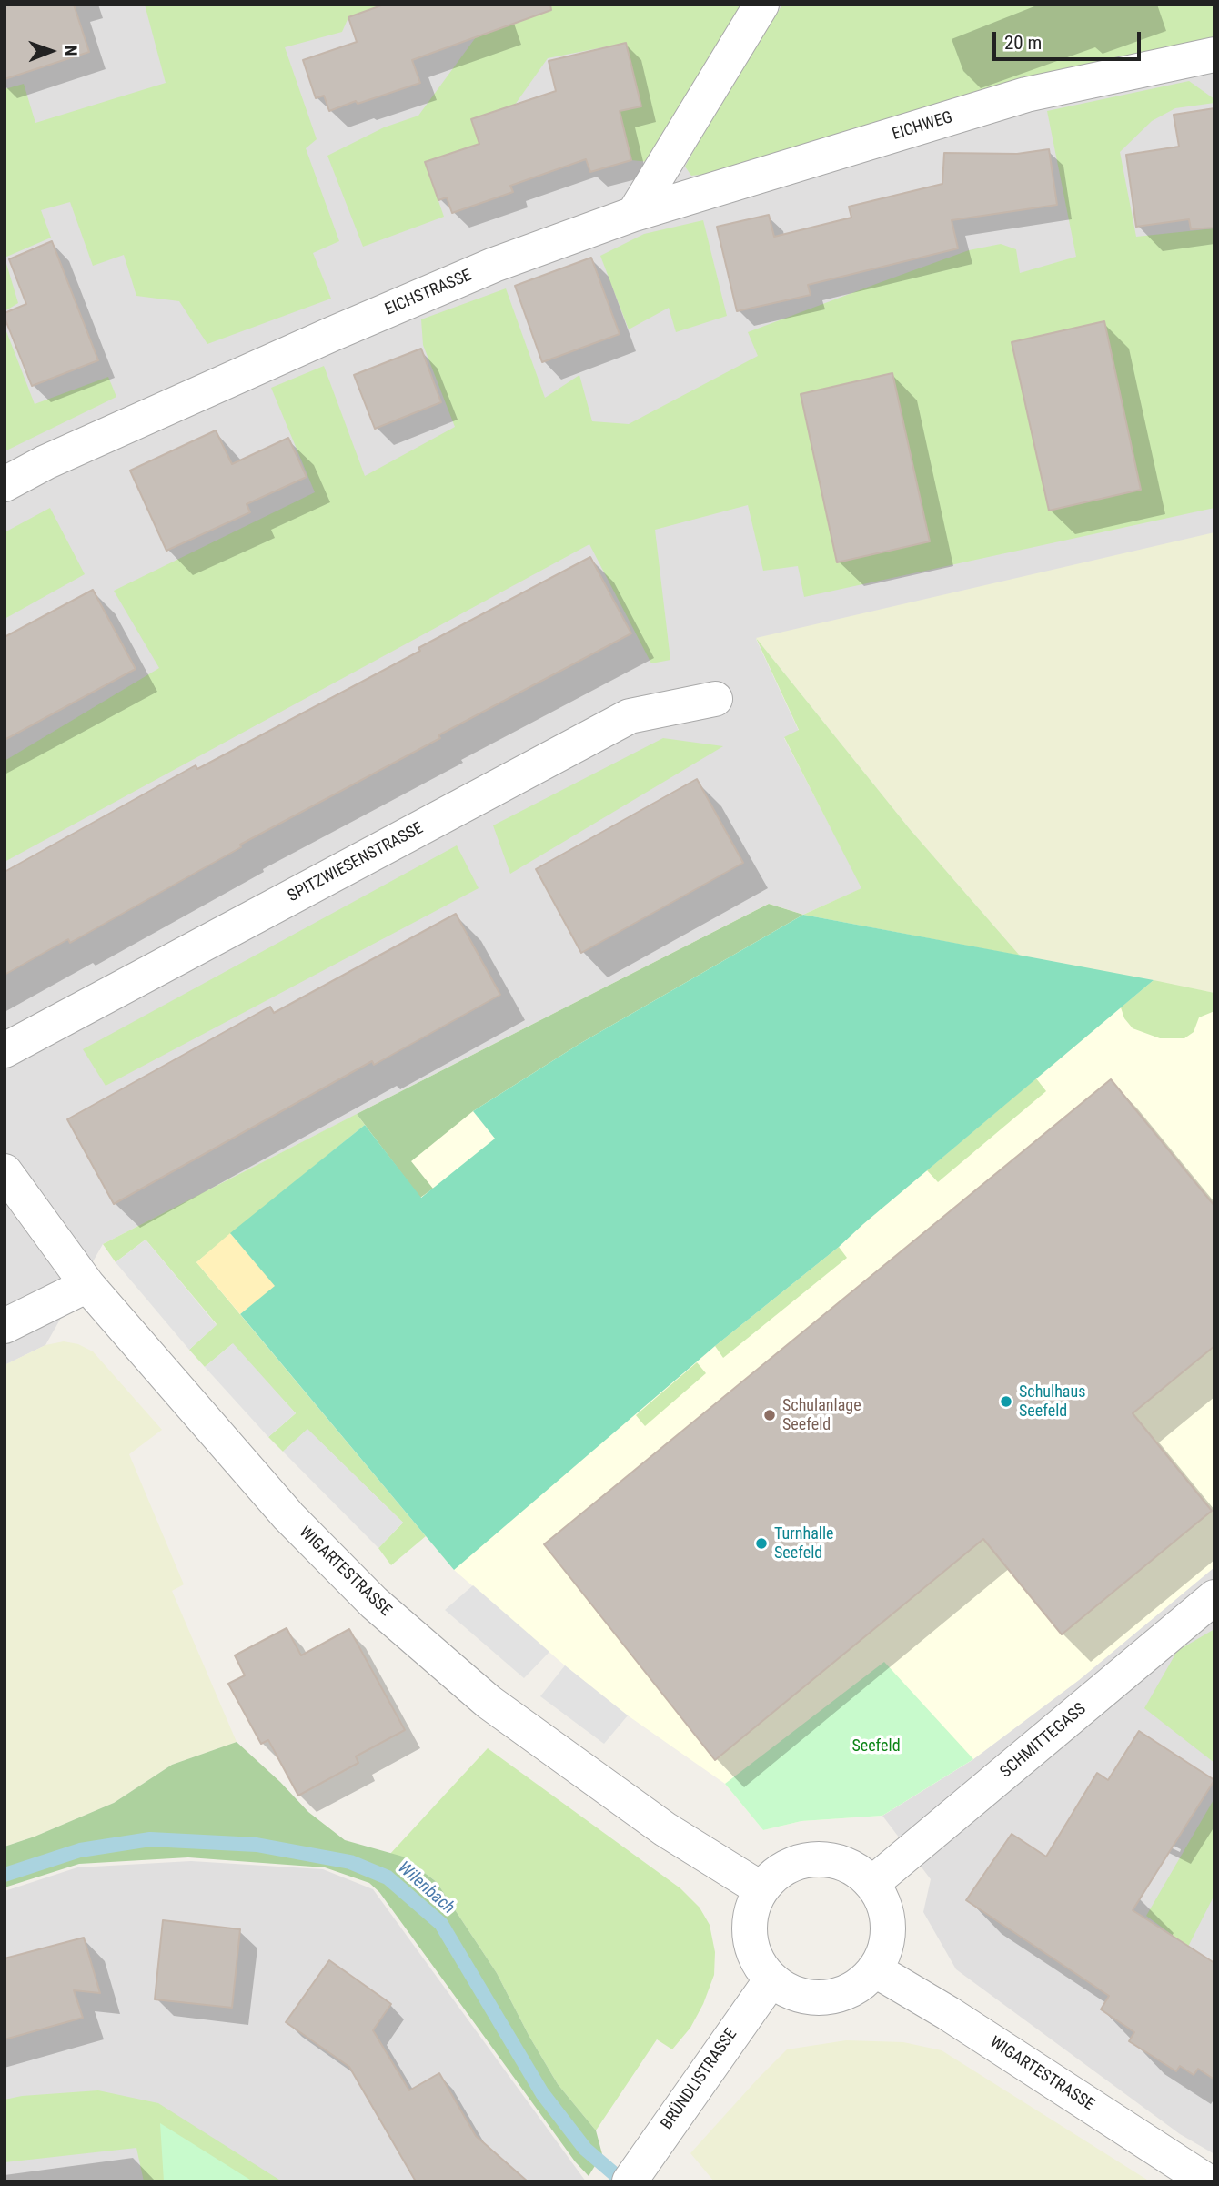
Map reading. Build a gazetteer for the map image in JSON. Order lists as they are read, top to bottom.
{
  "streets": {
    "street": [
      "EICHWEG",
      "EICHSTRASSE",
      "SPITZWIESENSTRASSE",
      "WIGARTESTRASSE",
      "SCHMITTEGASS",
      "BRÜNDLISTRASSE"
    ]
  },
  "crossings": [
    ["EICHWEG", "EICHSTRASSE"],
    ["WIGARTESTRASSE", "SCHMITTEGASS"],
    ["WIGARTESTRASSE", "BRÜNDLISTRASSE"],
    ["SCHMITTEGASS", "BRÜNDLISTRASSE"]
  ],
  "water": ["Wilenbach"],
  "parks": ["Seefeld"],
  "places": ["Schulhaus Seefeld", "Schulanlage Seefeld", "Turnhalle Seefeld"],
  "scale_bar": "20 m",
  "north": "right"
}
